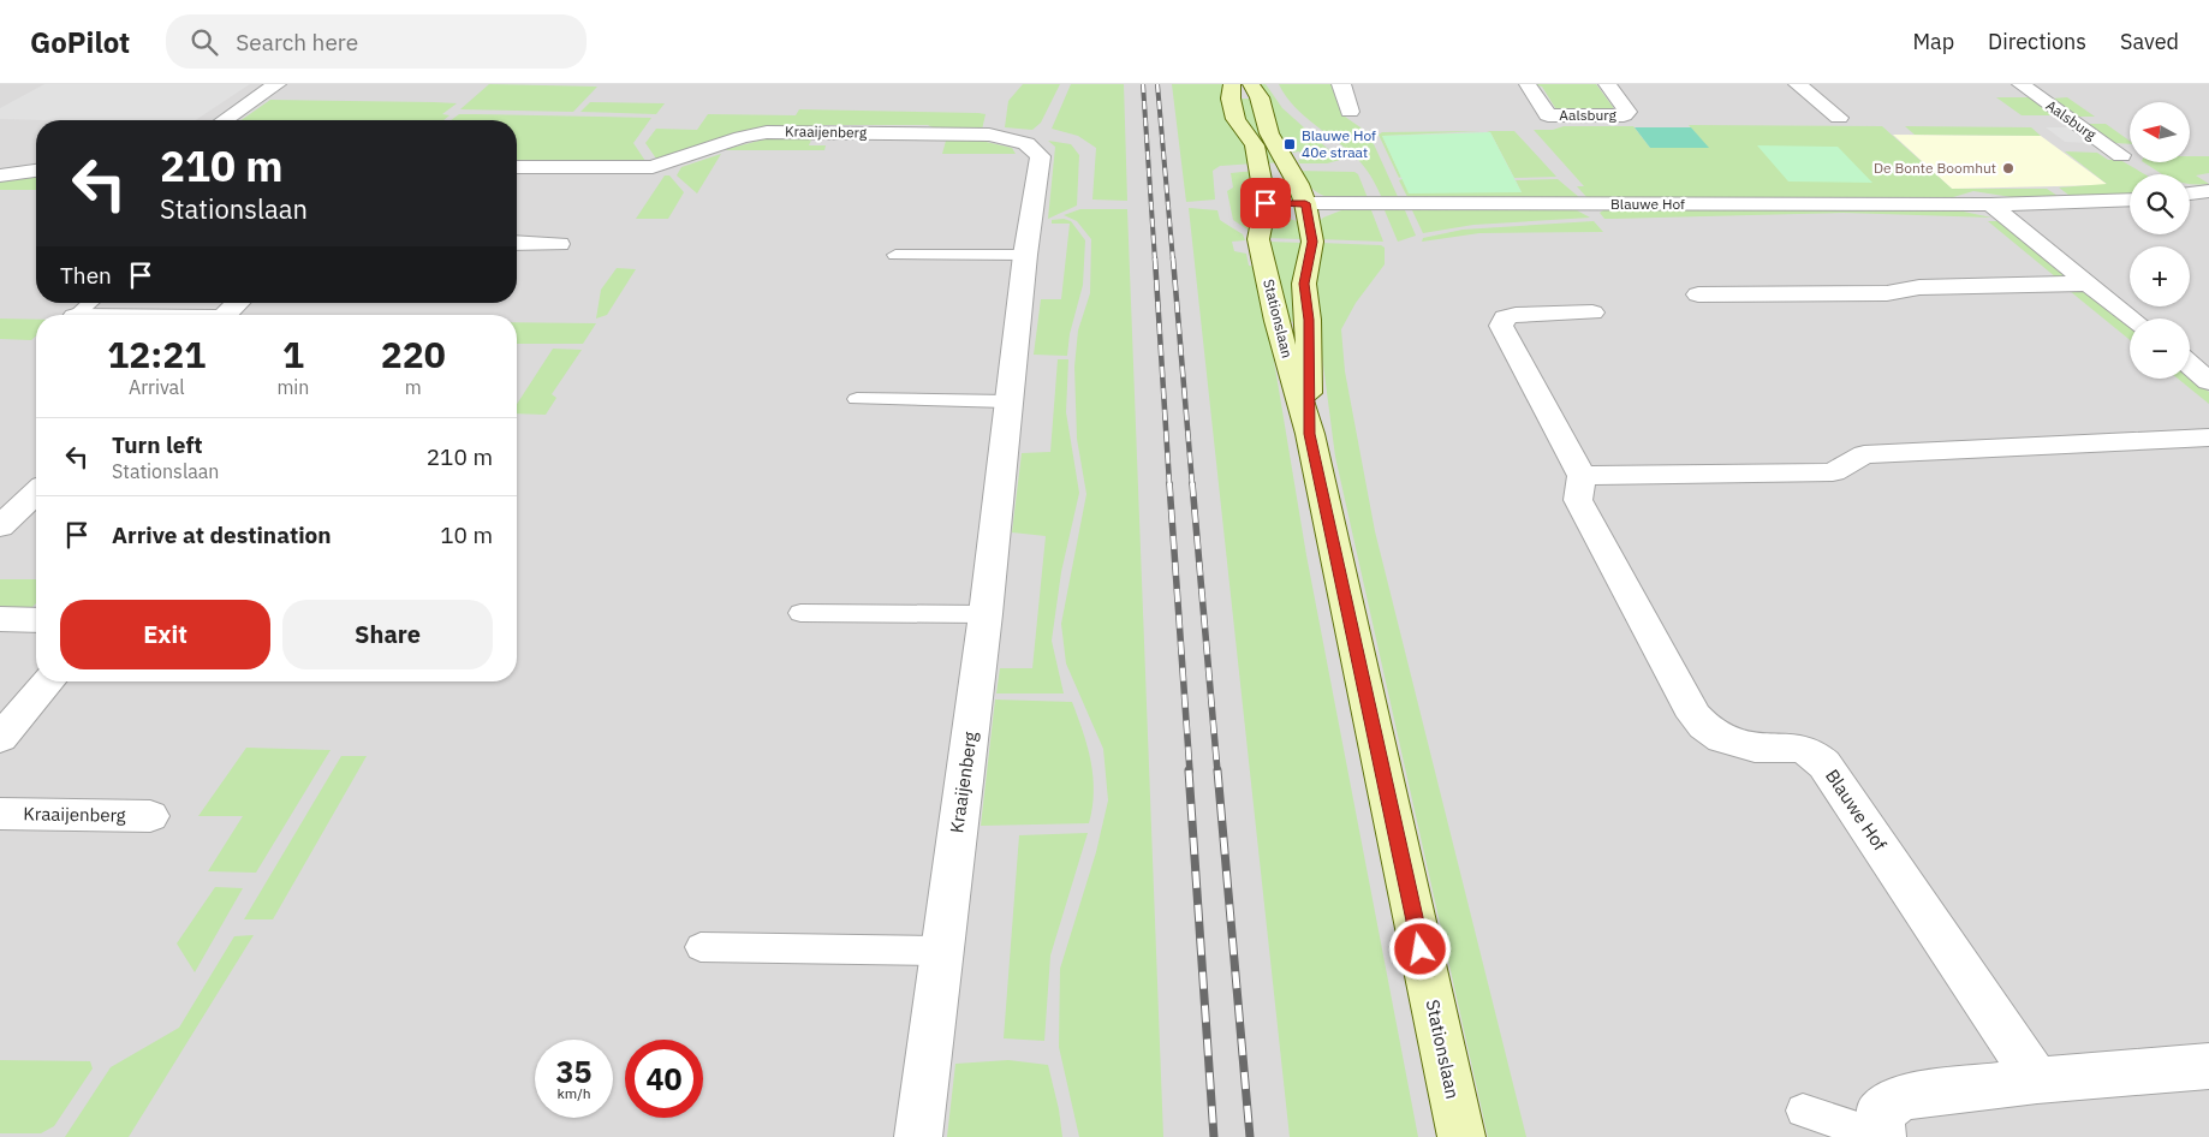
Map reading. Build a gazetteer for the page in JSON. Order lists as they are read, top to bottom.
{
  "streets": {
    "street": [
      "Aalsburg",
      "Kraaijenberg",
      "Blauwe Hof",
      "Stationslaan"
    ]
  },
  "crossings": [
    ["Blauwe Hof", "Stationslaan"]
  ],
  "places": {
    "transit": ["Blauwe Hof 40e straat"],
    "other": ["De Bonte Boomhut"]
  },
  "north": "left",
  "page": {
    "header": "GoPilot",
    "search": "Search here",
    "nav": ["Map", "Directions", "Saved"],
    "map_buttons": ["+", "−"],
    "turn": ["210 m", "Stationslaan"],
    "then": "Then",
    "eta": [
      "12:21",
      "Arrival",
      "1",
      "min",
      "220",
      "m"
    ],
    "list": [
      {
        "name": "Turn left",
        "note": "Stationslaan",
        "value": "210 m"
      },
      {
        "name": "Arrive at destination",
        "value": "10 m"
      }
    ],
    "buttons": ["Exit", "Share"],
    "speed": "35 km/h",
    "limit": "40"
  }
}
